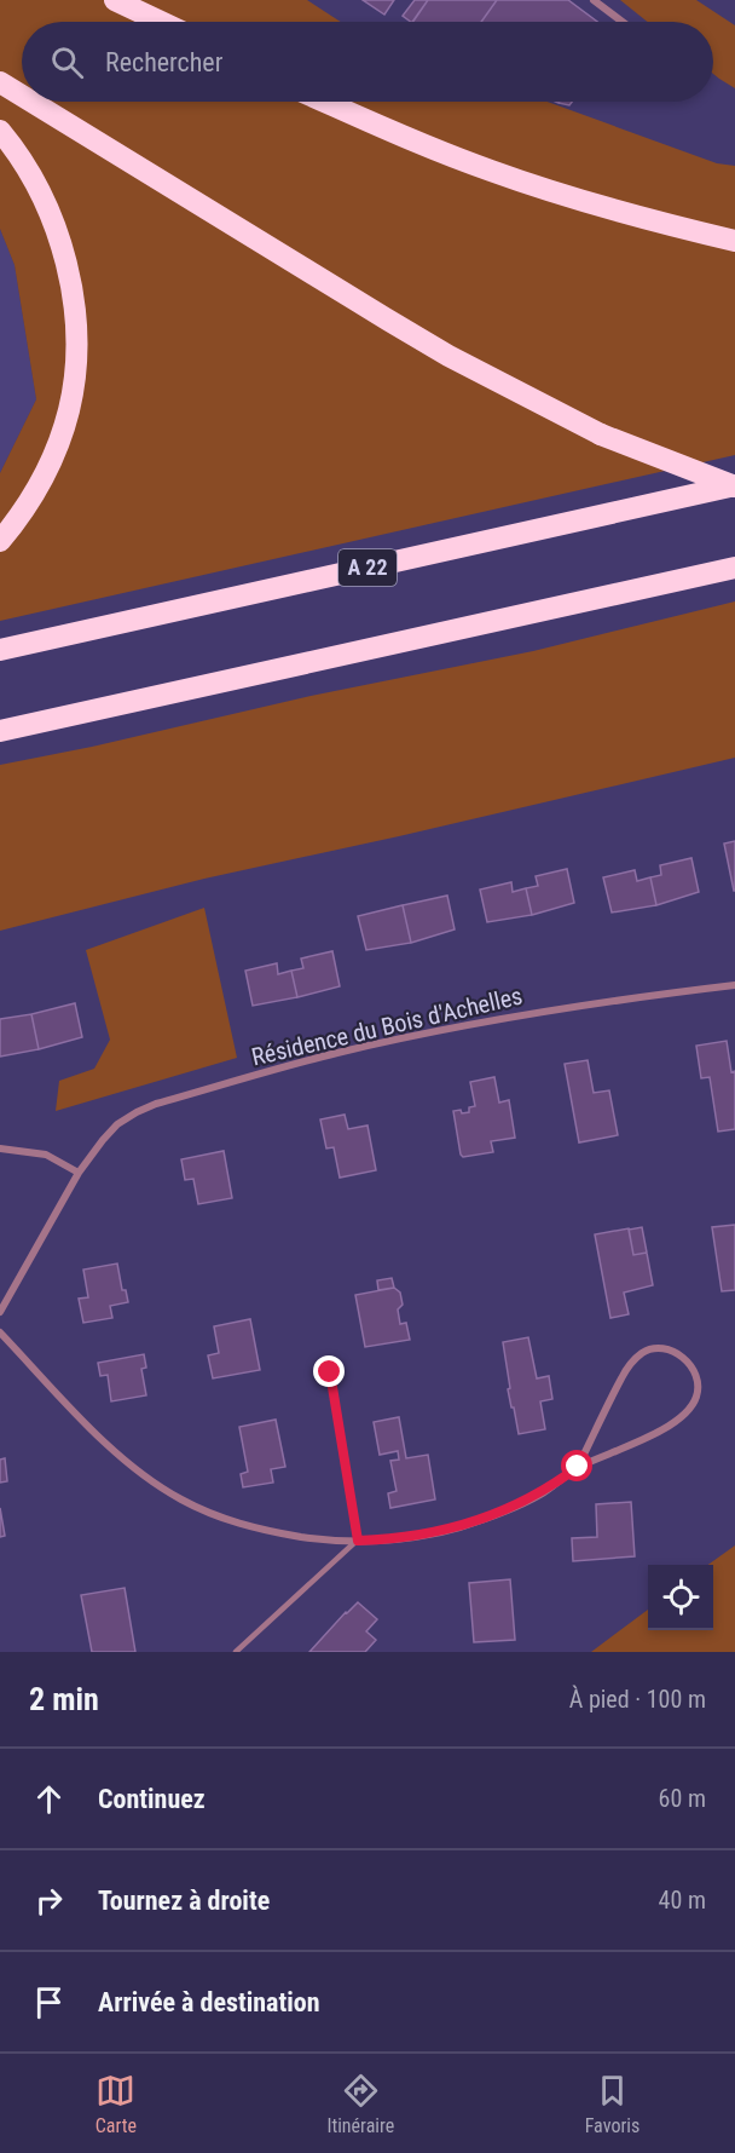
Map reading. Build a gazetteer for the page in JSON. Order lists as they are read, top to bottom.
{
  "streets": {
    "highway": ["A 22"],
    "street": ["Résidence du Bois d'Achelles"]
  },
  "page": {
    "search": "Rechercher",
    "heading": ["2 min", "À pied · 100 m"],
    "list": [
      ["Continuez", "60 m"],
      ["Tournez à droite", "40 m"],
      "Arrivée à destination"
    ],
    "nav": ["Carte", "Itinéraire", "Favoris"]
  }
}
